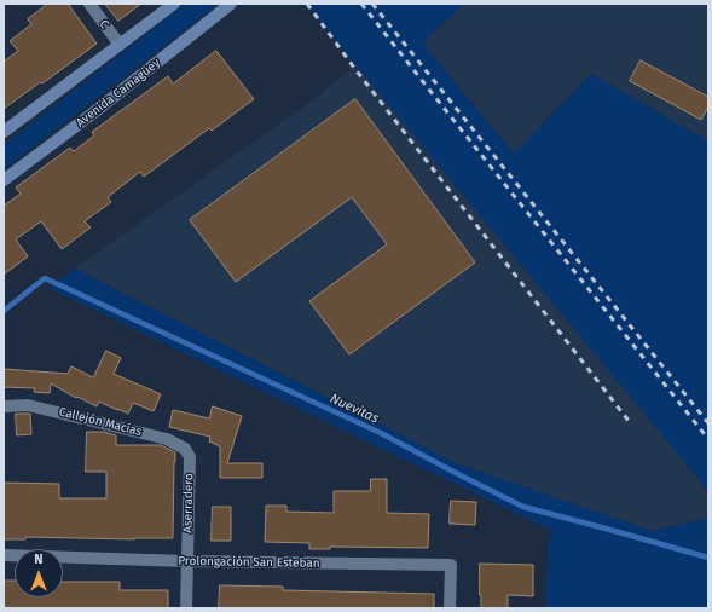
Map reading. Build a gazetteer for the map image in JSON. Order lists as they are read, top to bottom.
{
  "streets": {
    "main road": ["Avenida Camagüey"],
    "street": [
      "C",
      "Callejón Macías",
      "Aserradero",
      "Prolongación San Esteban"
    ]
  },
  "crossings": [
    ["Callejón Macías", "Aserradero"],
    ["Aserradero", "Prolongación San Esteban"]
  ],
  "water": ["Nuevitas"],
  "north": "top"
}
